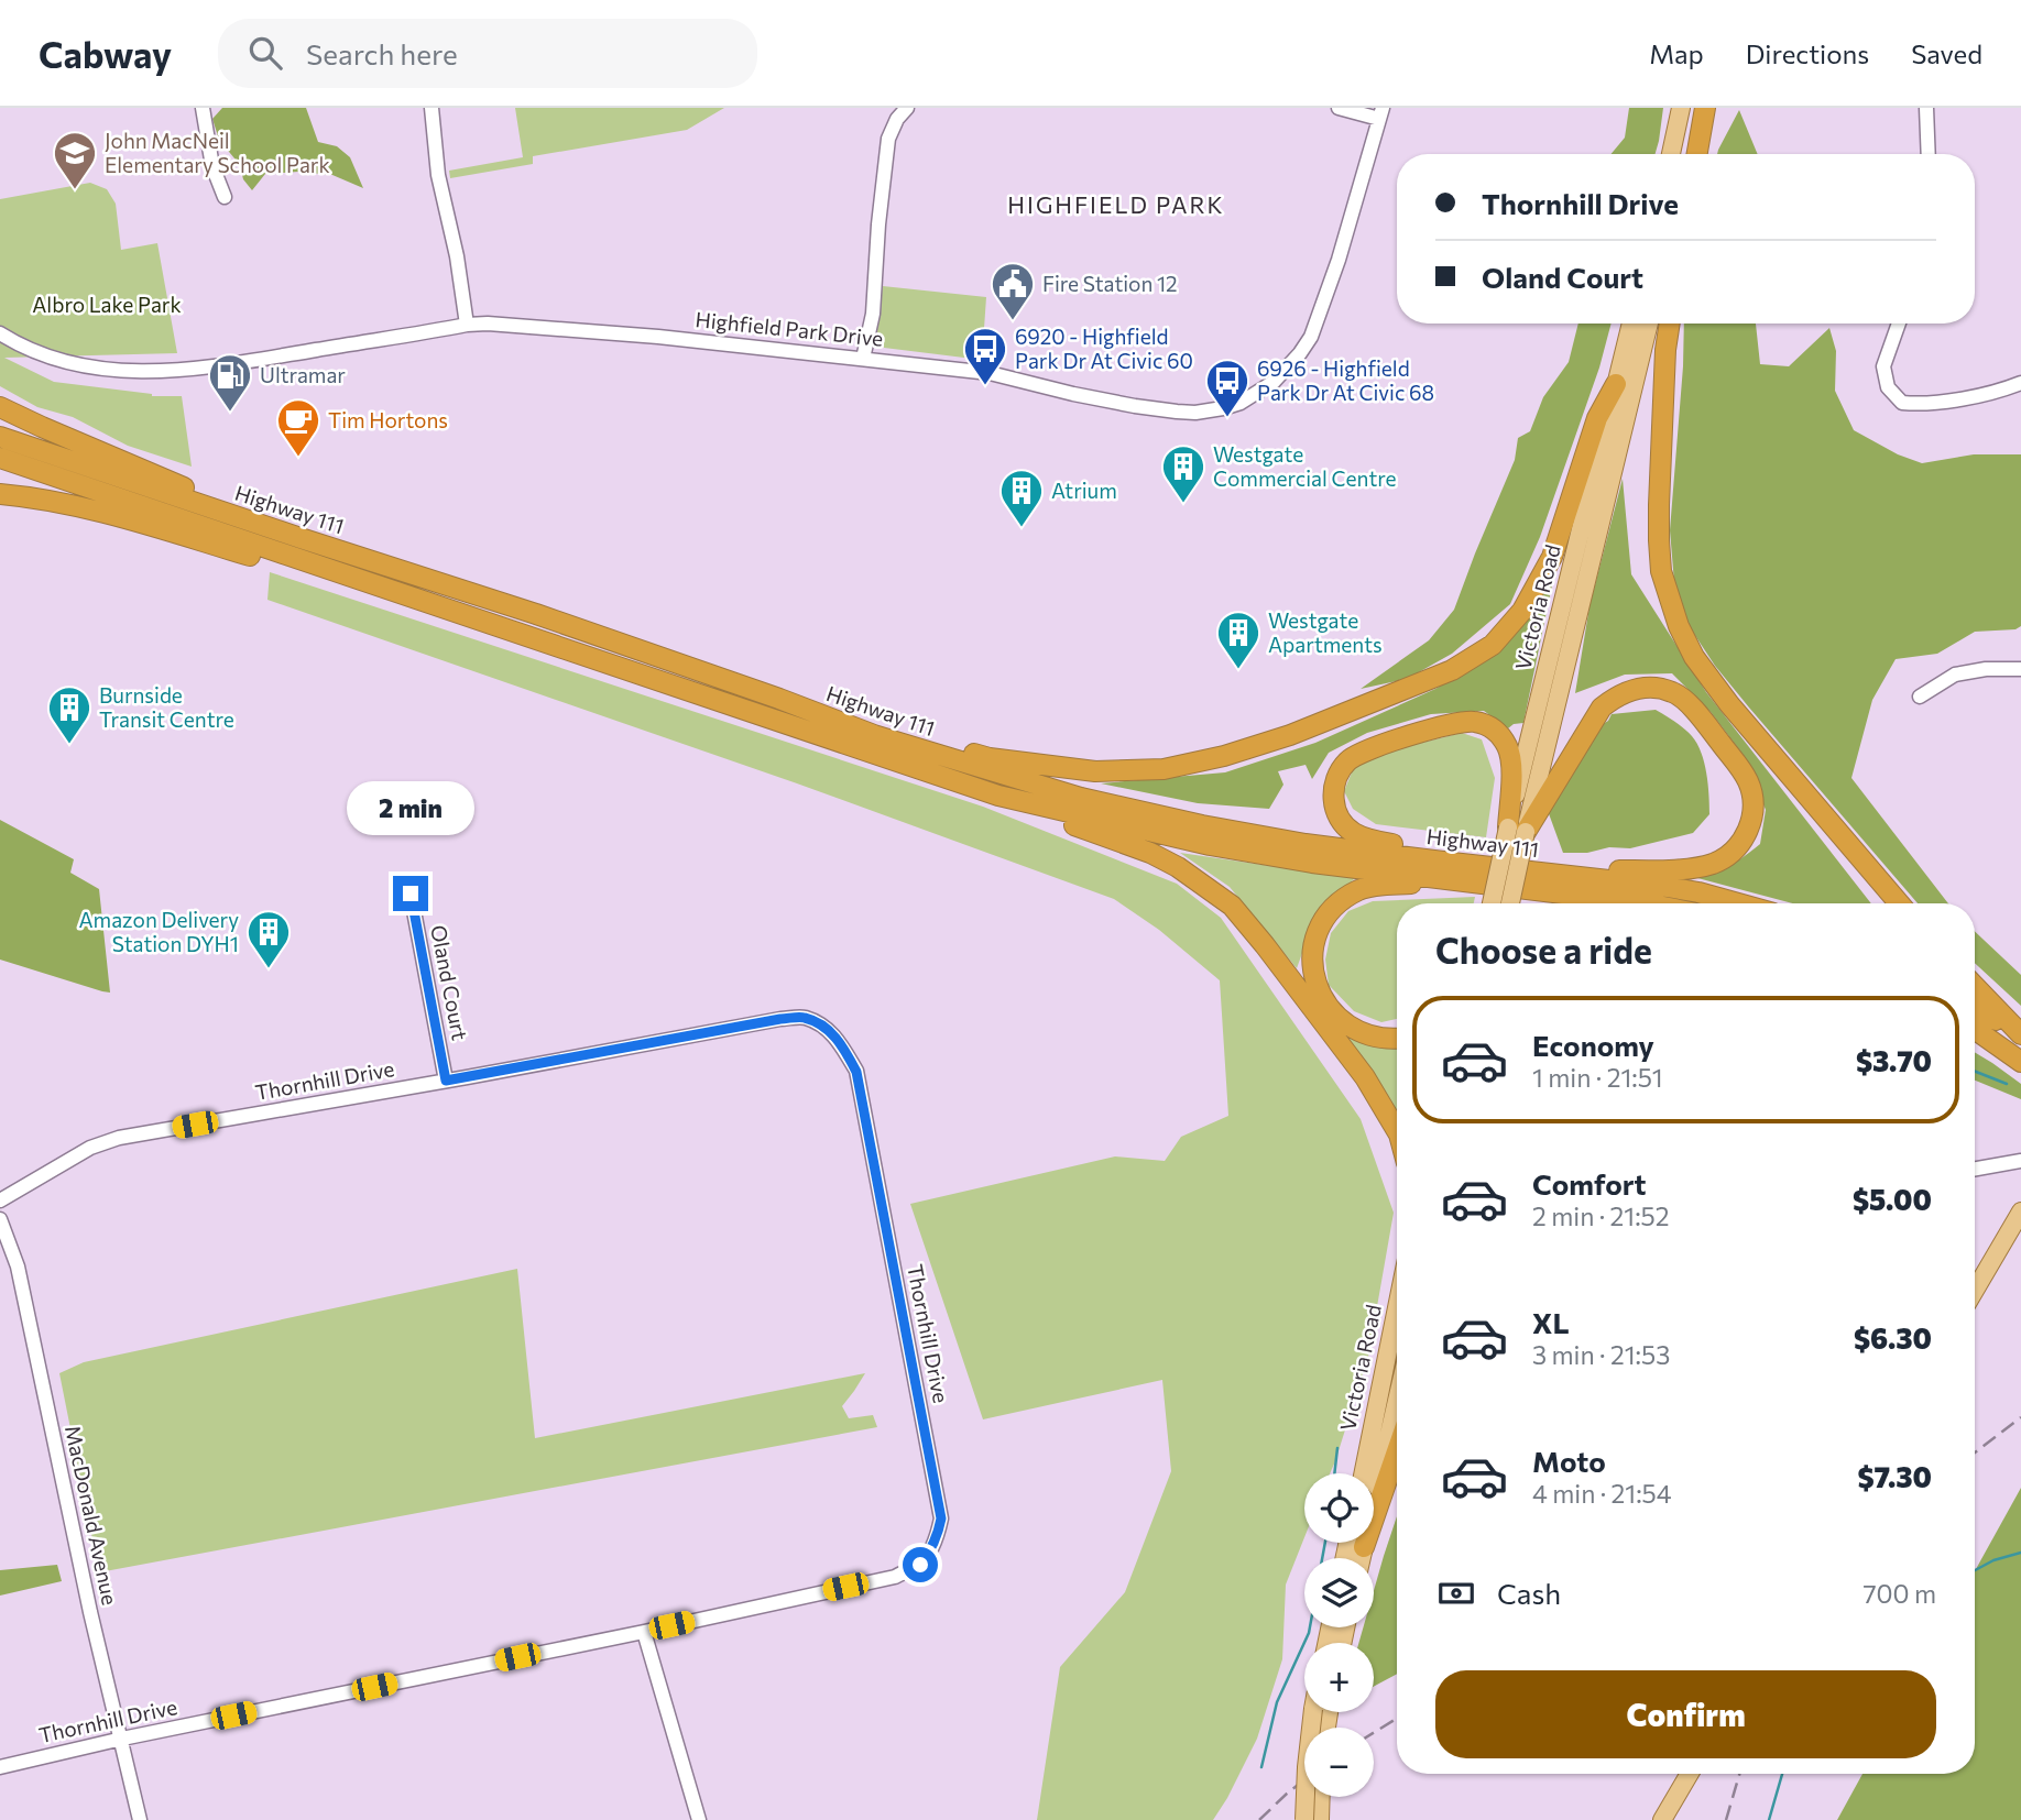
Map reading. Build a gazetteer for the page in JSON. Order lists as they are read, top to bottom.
{
  "streets": {
    "highway": ["Highway 111"],
    "main road": ["Victoria Road"],
    "street": [
      "Highfield Park Drive",
      "Oland Court",
      "Thornhill Drive",
      "MacDonald Avenue"
    ]
  },
  "crossings": [
    ["Oland Court", "Thornhill Drive"],
    ["Thornhill Drive", "MacDonald Avenue"]
  ],
  "districts": ["HIGHFIELD PARK"],
  "parks": ["Albro Lake Park"],
  "places": {
    "school or university": ["John MacNeil Elementary School Park"],
    "public building": ["Fire Station 12"],
    "bus stop": ["6920 - Highfield Park Dr At Civic 60", "6926 - Highfield Park Dr At Civic 68"],
    "fuel station": ["Ultramar"],
    "cafe": ["Tim Hortons"],
    "building": [
      "Westgate Commercial Centre",
      "Atrium",
      "Westgate Apartments",
      "Burnside Transit Centre",
      "Amazon Delivery Station DYH1"
    ]
  },
  "page": {
    "header": "Cabway",
    "search": "Search here",
    "nav": ["Map", "Directions", "Saved"],
    "banner": ["Thornhill Drive", "Oland Court"],
    "bubble": "2 min",
    "heading": "Choose a ride",
    "list": [
      {
        "name": "Economy",
        "note": "1 min · 21:51",
        "value": "$3.70"
      },
      {
        "name": "Comfort",
        "note": "2 min · 21:52",
        "value": "$5.00"
      },
      {
        "name": "XL",
        "note": "3 min · 21:53",
        "value": "$6.30"
      },
      {
        "name": "Moto",
        "note": "4 min · 21:54",
        "value": "$7.30"
      }
    ],
    "map_buttons": ["+", "−"],
    "pay": ["Cash", "700 m"],
    "buttons": "Confirm"
  }
}
